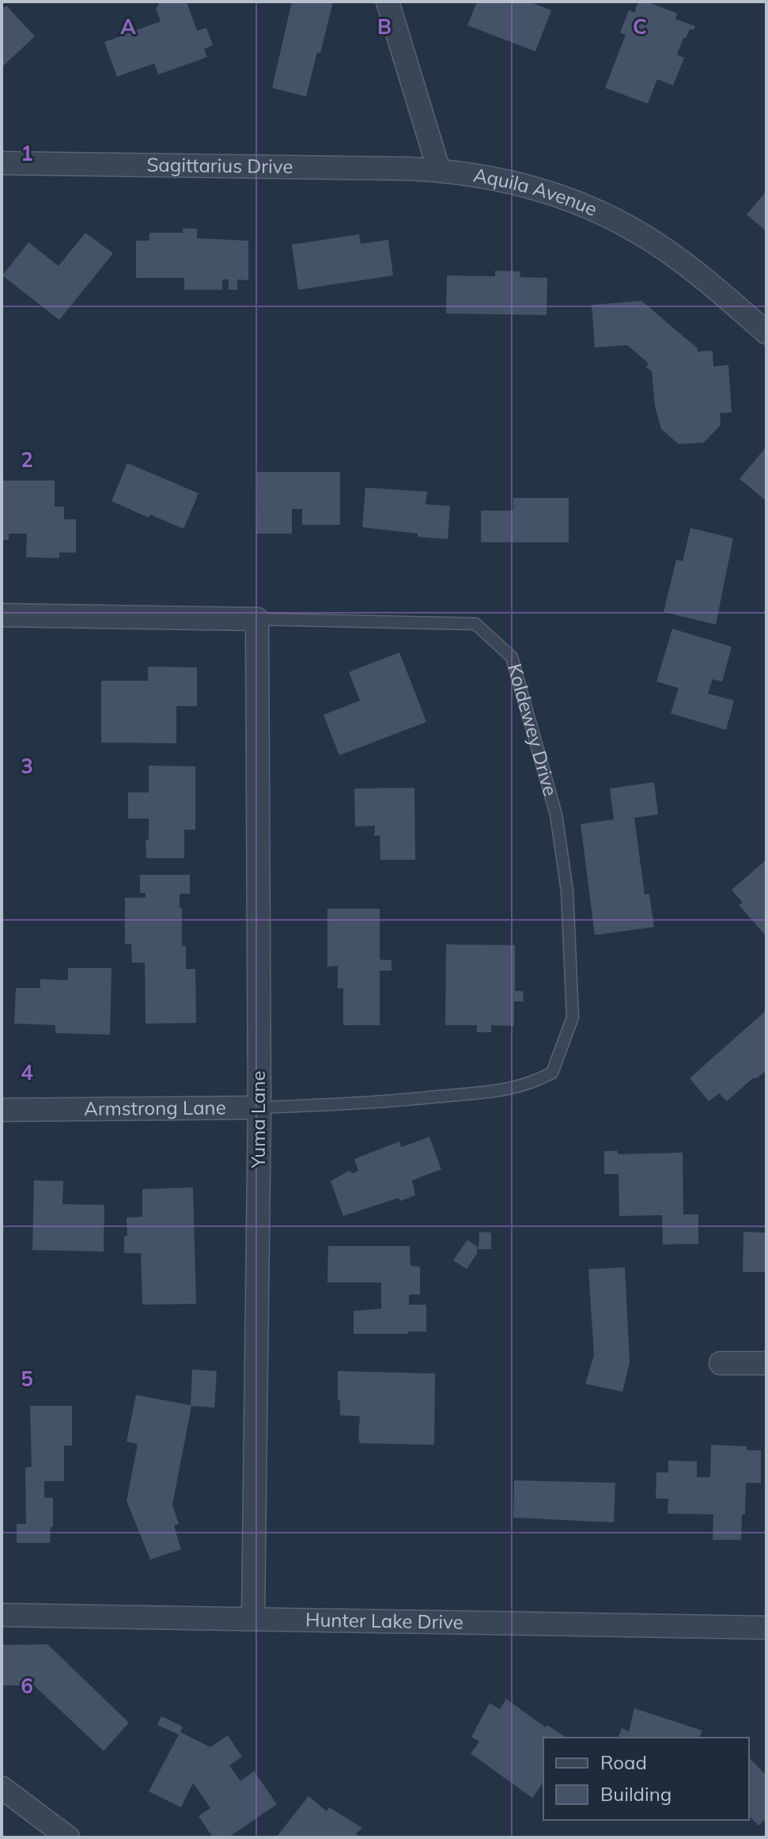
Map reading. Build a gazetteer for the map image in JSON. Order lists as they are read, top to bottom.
{
  "streets": {
    "street": [
      "Sagittarius Drive",
      "Aquila Avenue",
      "Koldewey Drive",
      "Armstrong Lane",
      "Yuma Lane",
      "Hunter Lake Drive"
    ]
  },
  "crossings": [
    ["Sagittarius Drive", "Aquila Avenue"],
    ["Koldewey Drive", "Armstrong Lane"],
    ["Koldewey Drive", "Yuma Lane"],
    ["Armstrong Lane", "Yuma Lane"],
    ["Yuma Lane", "Hunter Lake Drive"]
  ],
  "legend": ["Road", "Building"],
  "grid": {
    "columns": ["A", "B", "C"],
    "rows": [
      "1",
      "2",
      "3",
      "4",
      "5",
      "6"
    ]
  }
}
